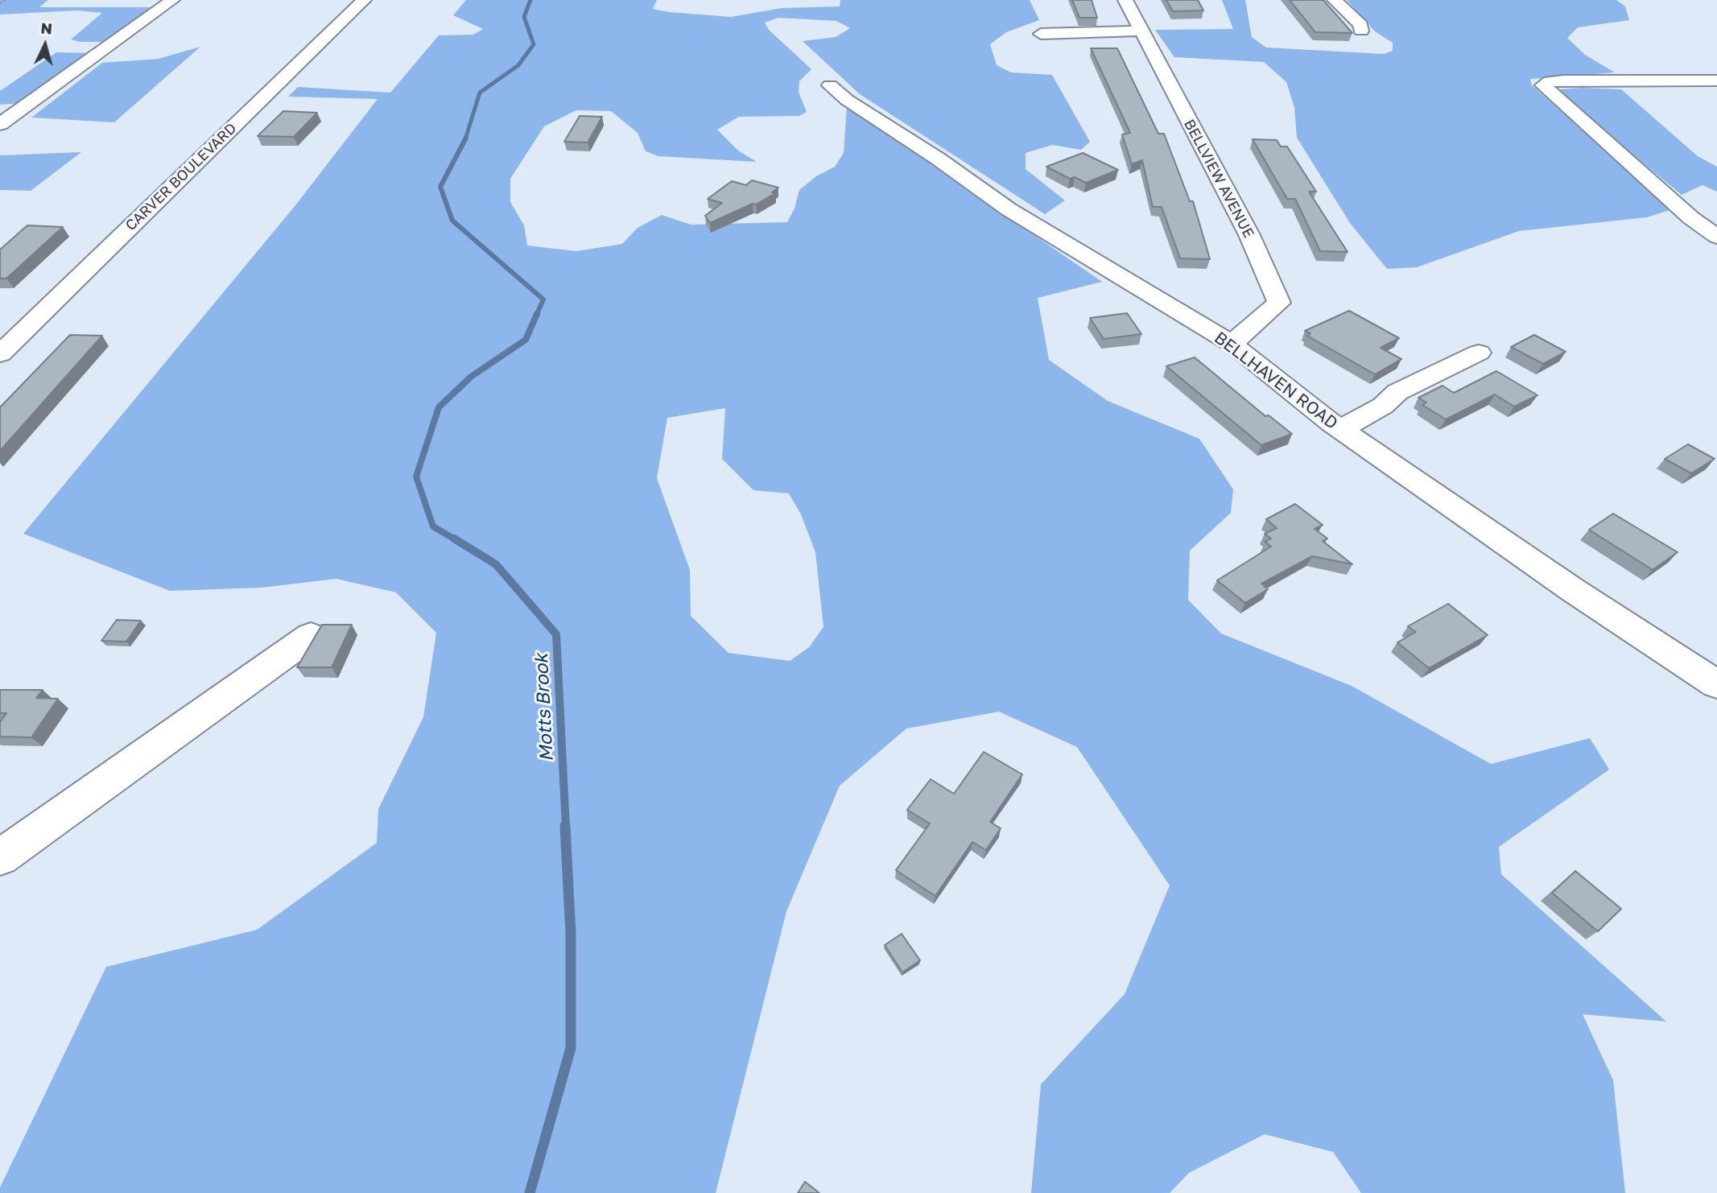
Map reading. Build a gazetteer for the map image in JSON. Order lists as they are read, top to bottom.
{
  "streets": {
    "street": ["CARVER BOULEVARD", "BELLVIEW AVENUE", "BELLHAVEN ROAD"]
  },
  "crossings": [
    ["BELLVIEW AVENUE", "BELLHAVEN ROAD"]
  ],
  "water": ["Motts Brook"],
  "north": "top"
}
